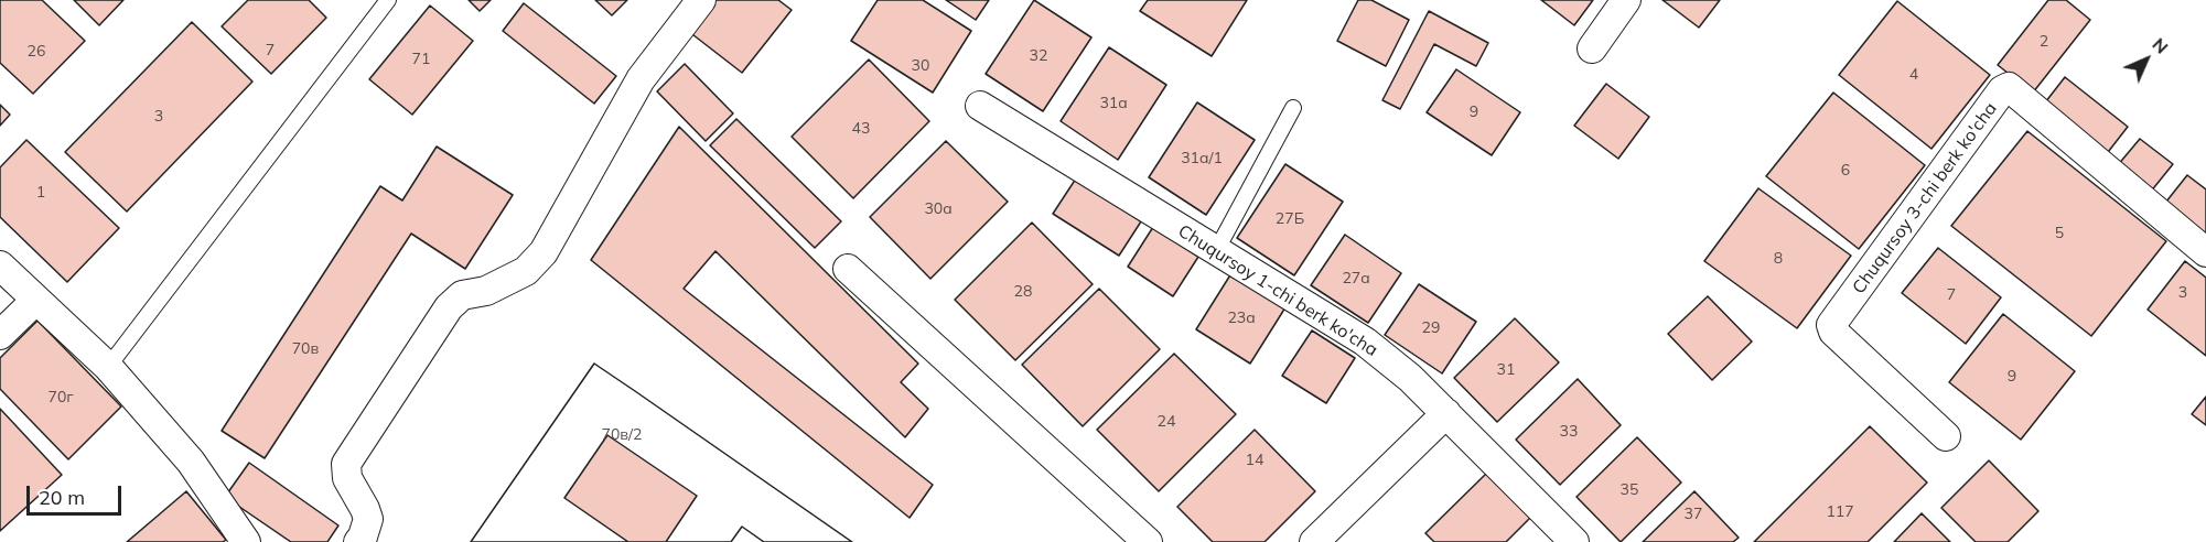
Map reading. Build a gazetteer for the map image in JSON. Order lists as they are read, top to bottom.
{
  "streets": {
    "street": ["Chuqursoy 3-chi berk ko'cha", "Chuqursoy 1-chi berk ko'cha"]
  },
  "house_numbers": [
    "2",
    "7",
    "26",
    "32",
    "71",
    "30",
    "4",
    "31a",
    "9",
    "3",
    "43",
    "31a/1",
    "6",
    "1",
    "30a",
    "27Б",
    "5",
    "8",
    "27a",
    "28",
    "3",
    "7",
    "23a",
    "29",
    "70в",
    "31",
    "9",
    "70г",
    "24",
    "33",
    "70в/2",
    "14",
    "35",
    "117",
    "37"
  ],
  "scale_bar": "20 m",
  "north": "top right"
}
